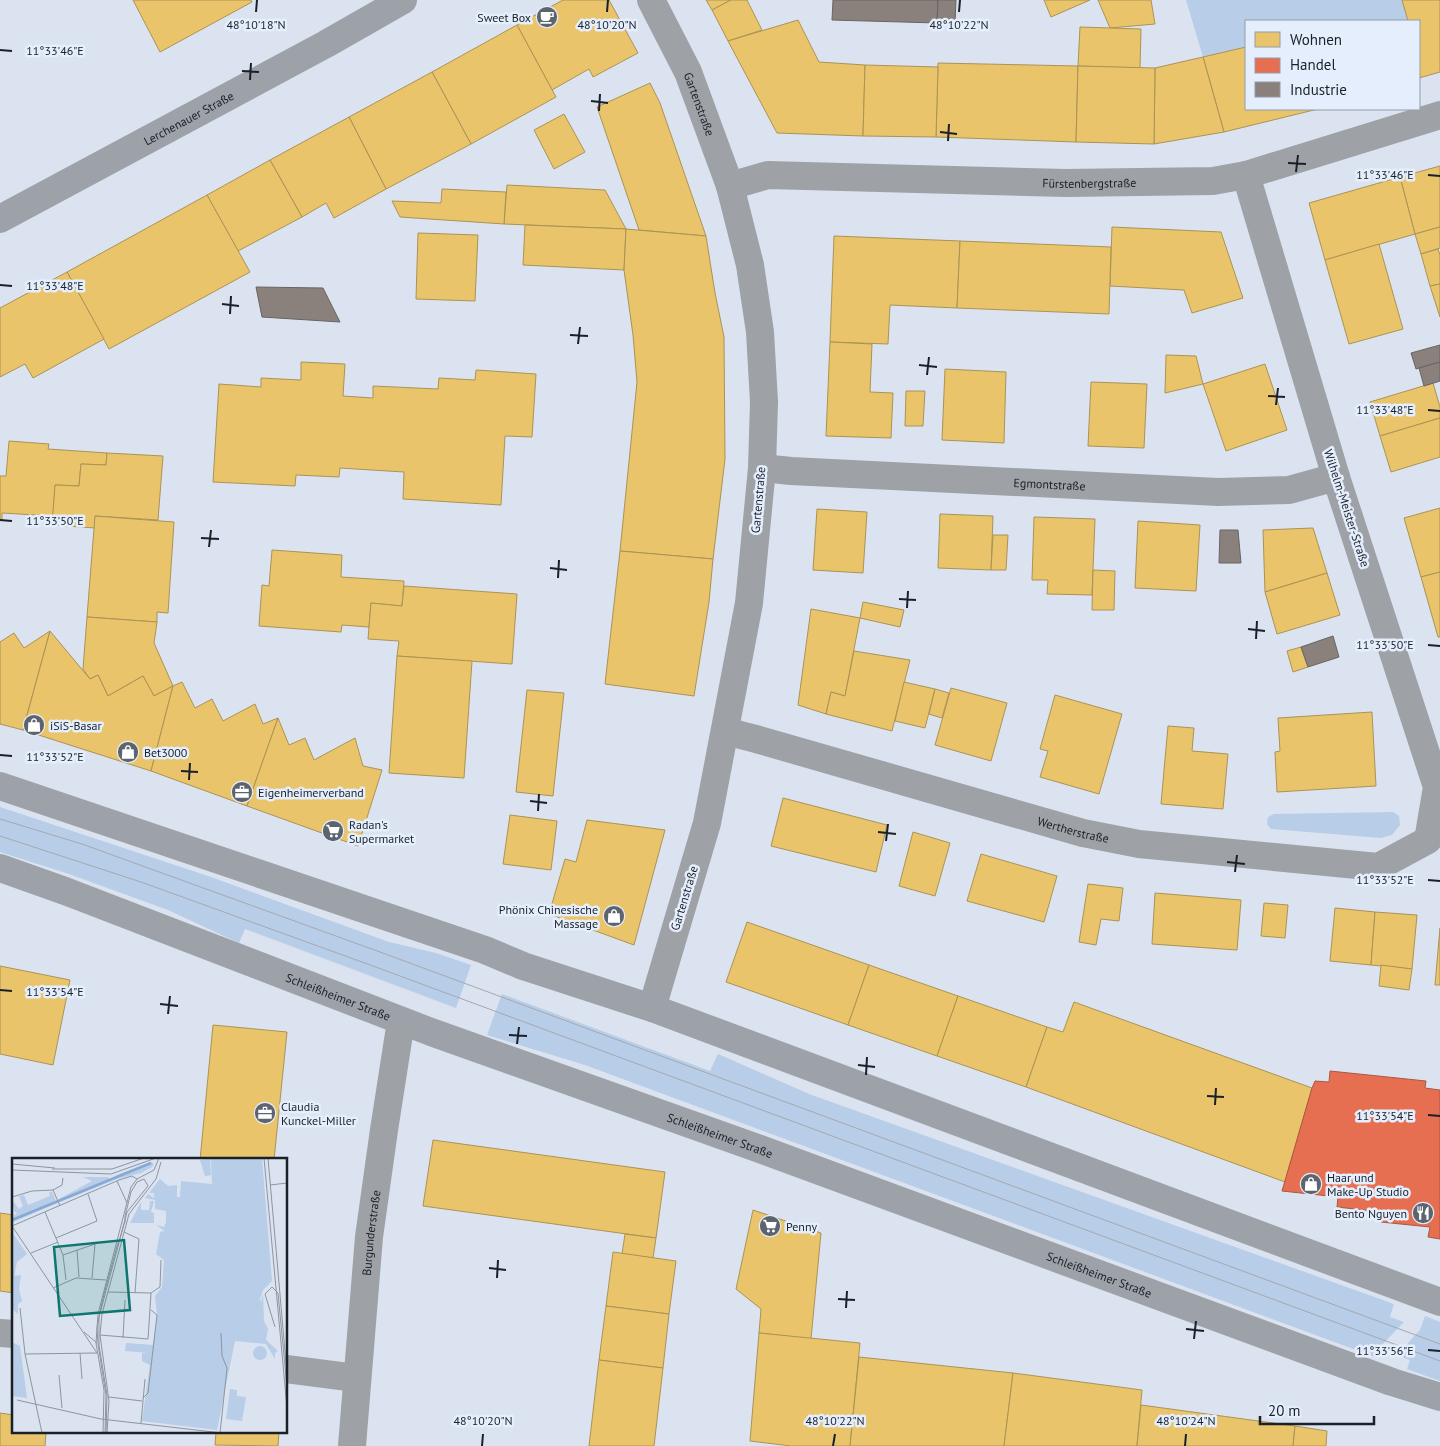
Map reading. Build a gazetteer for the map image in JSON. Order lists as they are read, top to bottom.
{
  "streets": {
    "main road": ["Lerchenauer Straße", "Schleißheimer Straße"],
    "street": [
      "Gartenstraße",
      "Fürstenbergstraße",
      "Egmontstraße",
      "Wilhelm-Meister-Straße",
      "Wertherstraße",
      "Burgunderstraße"
    ]
  },
  "crossings": [
    ["Gartenstraße", "Fürstenbergstraße"],
    ["Gartenstraße", "Egmontstraße"],
    ["Gartenstraße", "Wertherstraße"],
    ["Fürstenbergstraße", "Wilhelm-Meister-Straße"],
    ["Egmontstraße", "Wilhelm-Meister-Straße"],
    ["Wilhelm-Meister-Straße", "Wertherstraße"],
    ["Schleißheimer Straße", "Burgunderstraße"]
  ],
  "places": {
    "cafe": ["Sweet Box"],
    "shop": [
      "iSiS-Basar",
      "Bet3000",
      "Phönix Chinesische Massage",
      "Haar und Make-Up Studio"
    ],
    "office": ["Eigenheimerverband", "Claudia Kunckel-Miller"],
    "supermarket": ["Radan's Supermarket", "Penny"],
    "restaurant": ["Bento Nguyen"]
  },
  "legend": ["Wohnen", "Handel", "Industrie"],
  "scale_bar": "20 m",
  "coordinates": [
    "48°10'18\"N",
    "48°10'20\"N",
    "48°10'22\"N",
    "11°33'46\"E",
    "11°33'48\"E",
    "11°33'50\"E",
    "11°33'52\"E",
    "11°33'54\"E",
    "11°33'56\"E",
    "48°10'24\"N"
  ]
}
